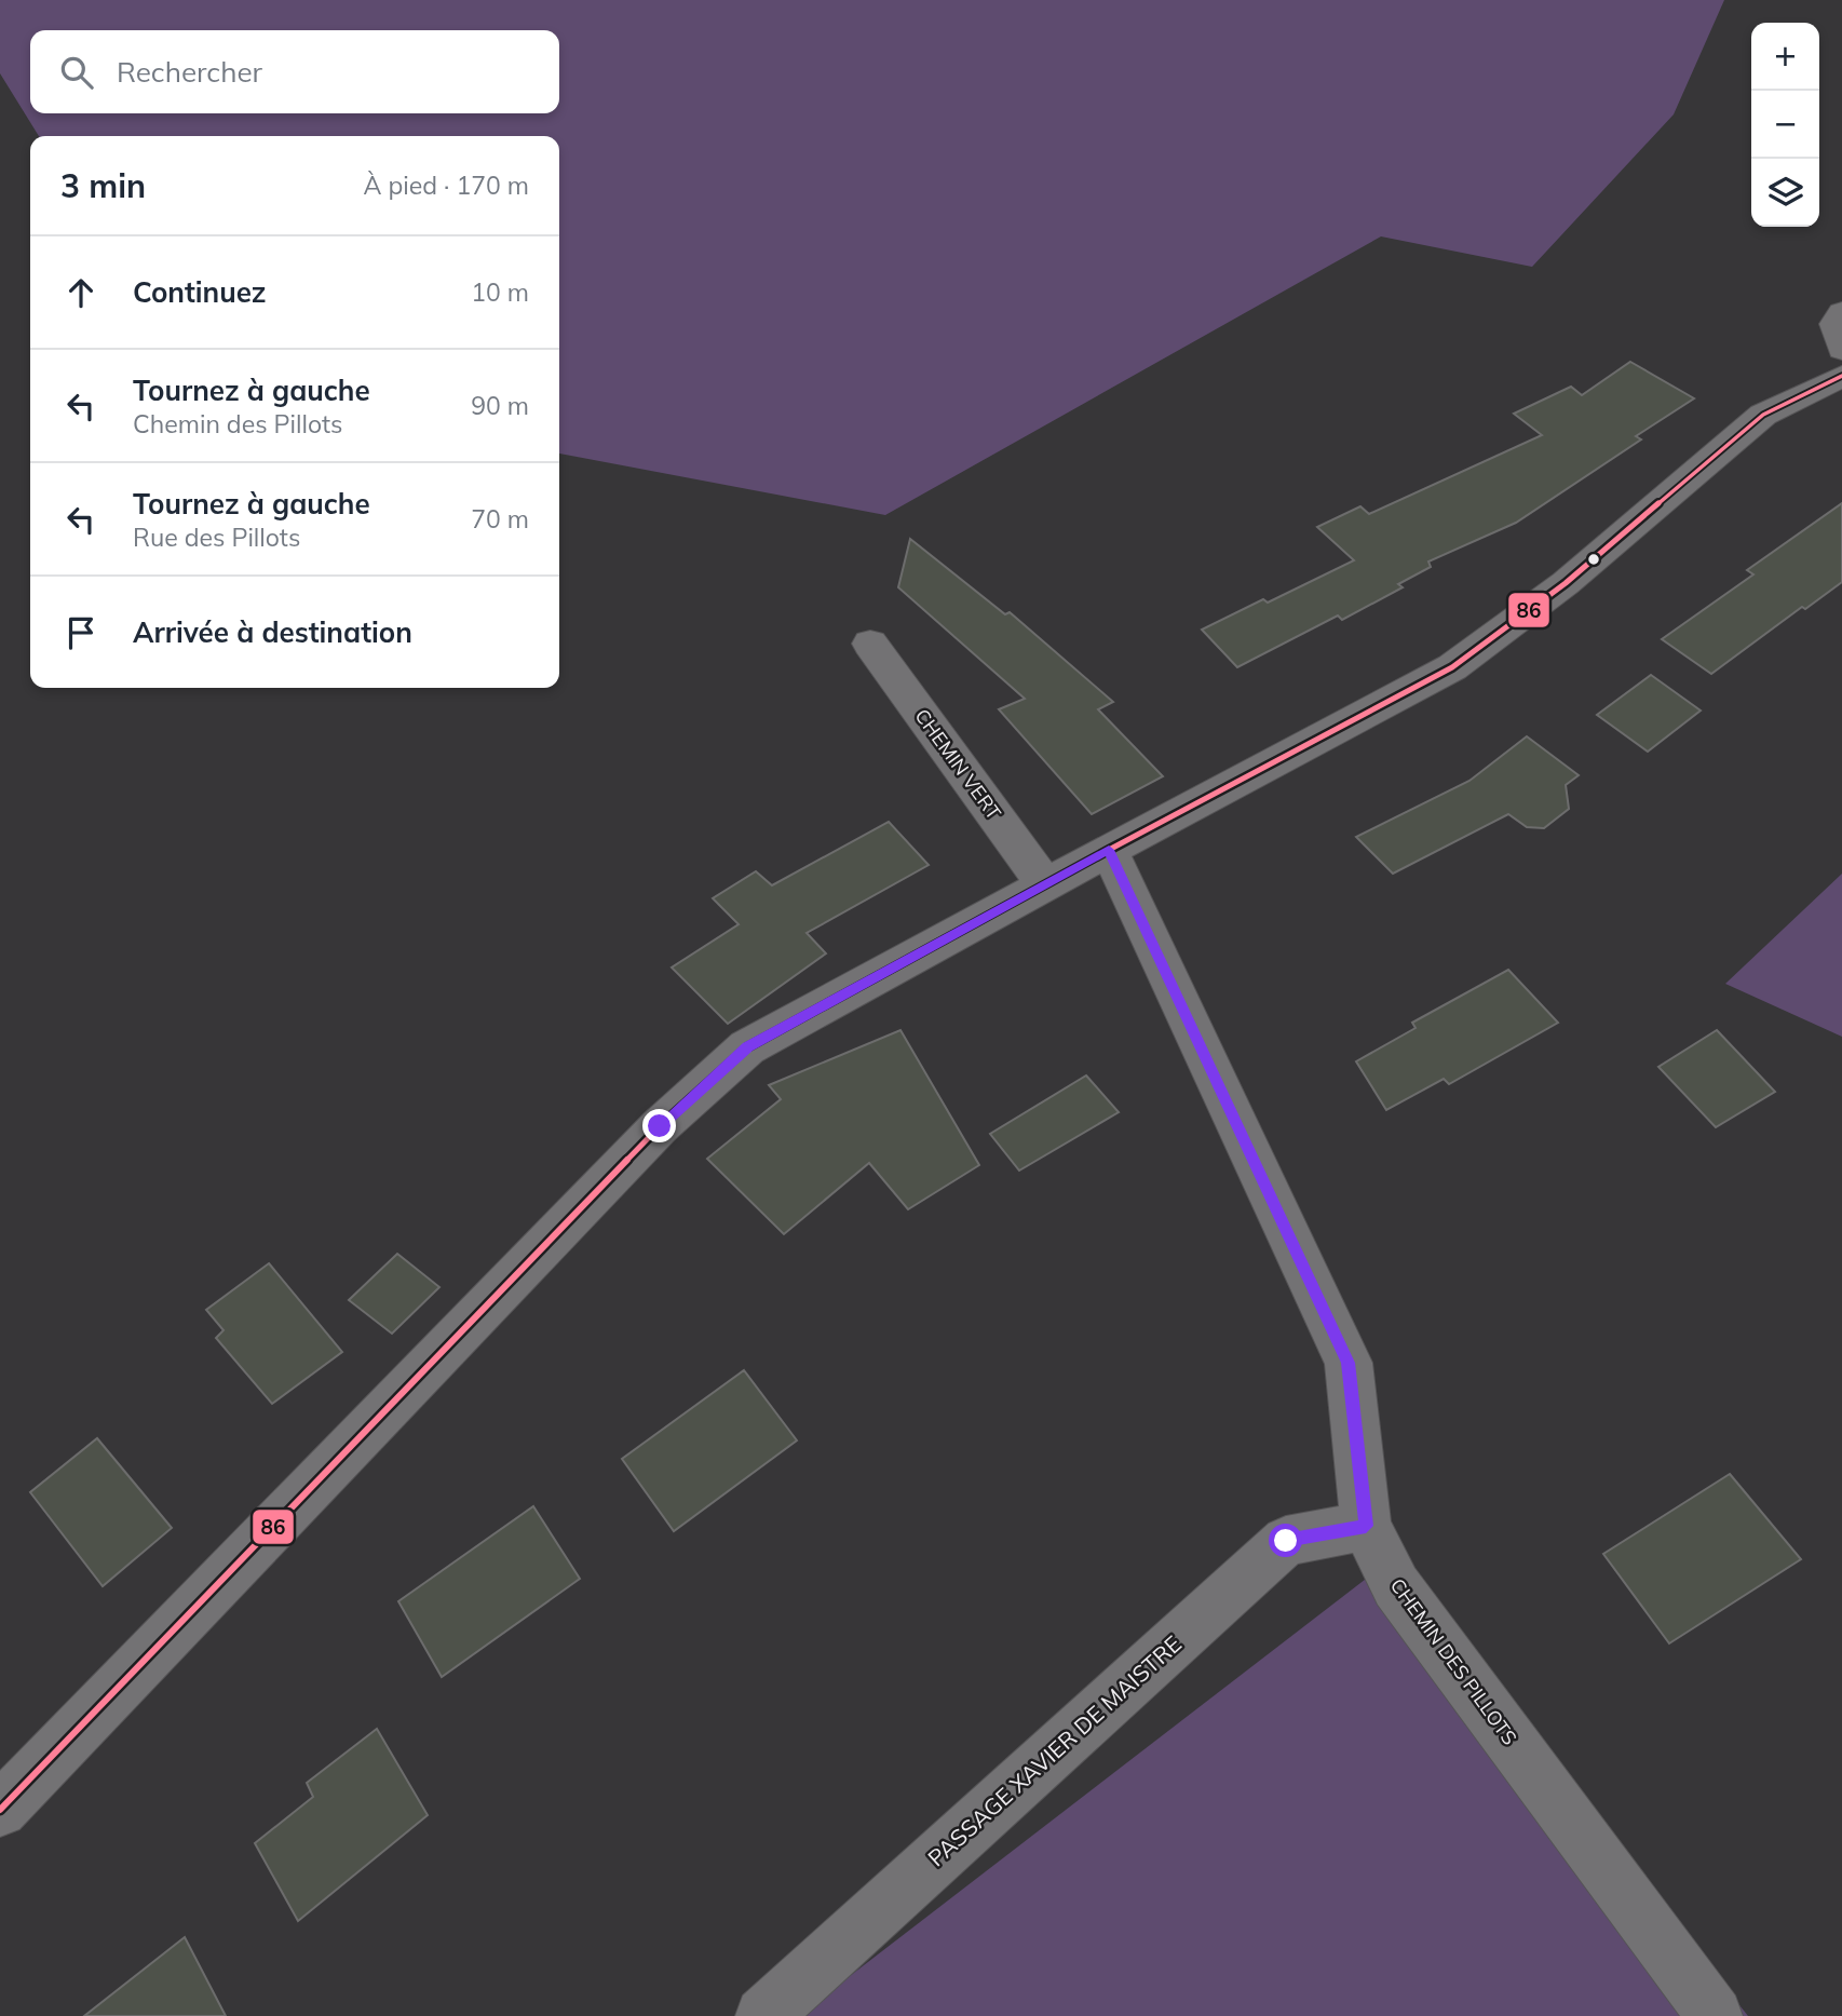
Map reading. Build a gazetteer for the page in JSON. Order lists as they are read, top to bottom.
{
  "streets": {
    "street": ["CHEMIN VERT", "CHEMIN DES PILLOTS", "PASSAGE XAVIER DE MAISTRE"]
  },
  "crossings": [
    ["CHEMIN DES PILLOTS", "PASSAGE XAVIER DE MAISTRE"]
  ],
  "lines": ["transit line 86"],
  "page": {
    "map_buttons": ["+", "−"],
    "search": "Rechercher",
    "heading": ["3 min", "À pied · 170 m"],
    "list": [
      ["Continuez", "10 m"],
      ["Tournez à gauche", "Chemin des Pillots", "90 m"],
      ["Tournez à gauche", "Rue des Pillots", "70 m"],
      "Arrivée à destination"
    ]
  }
}
